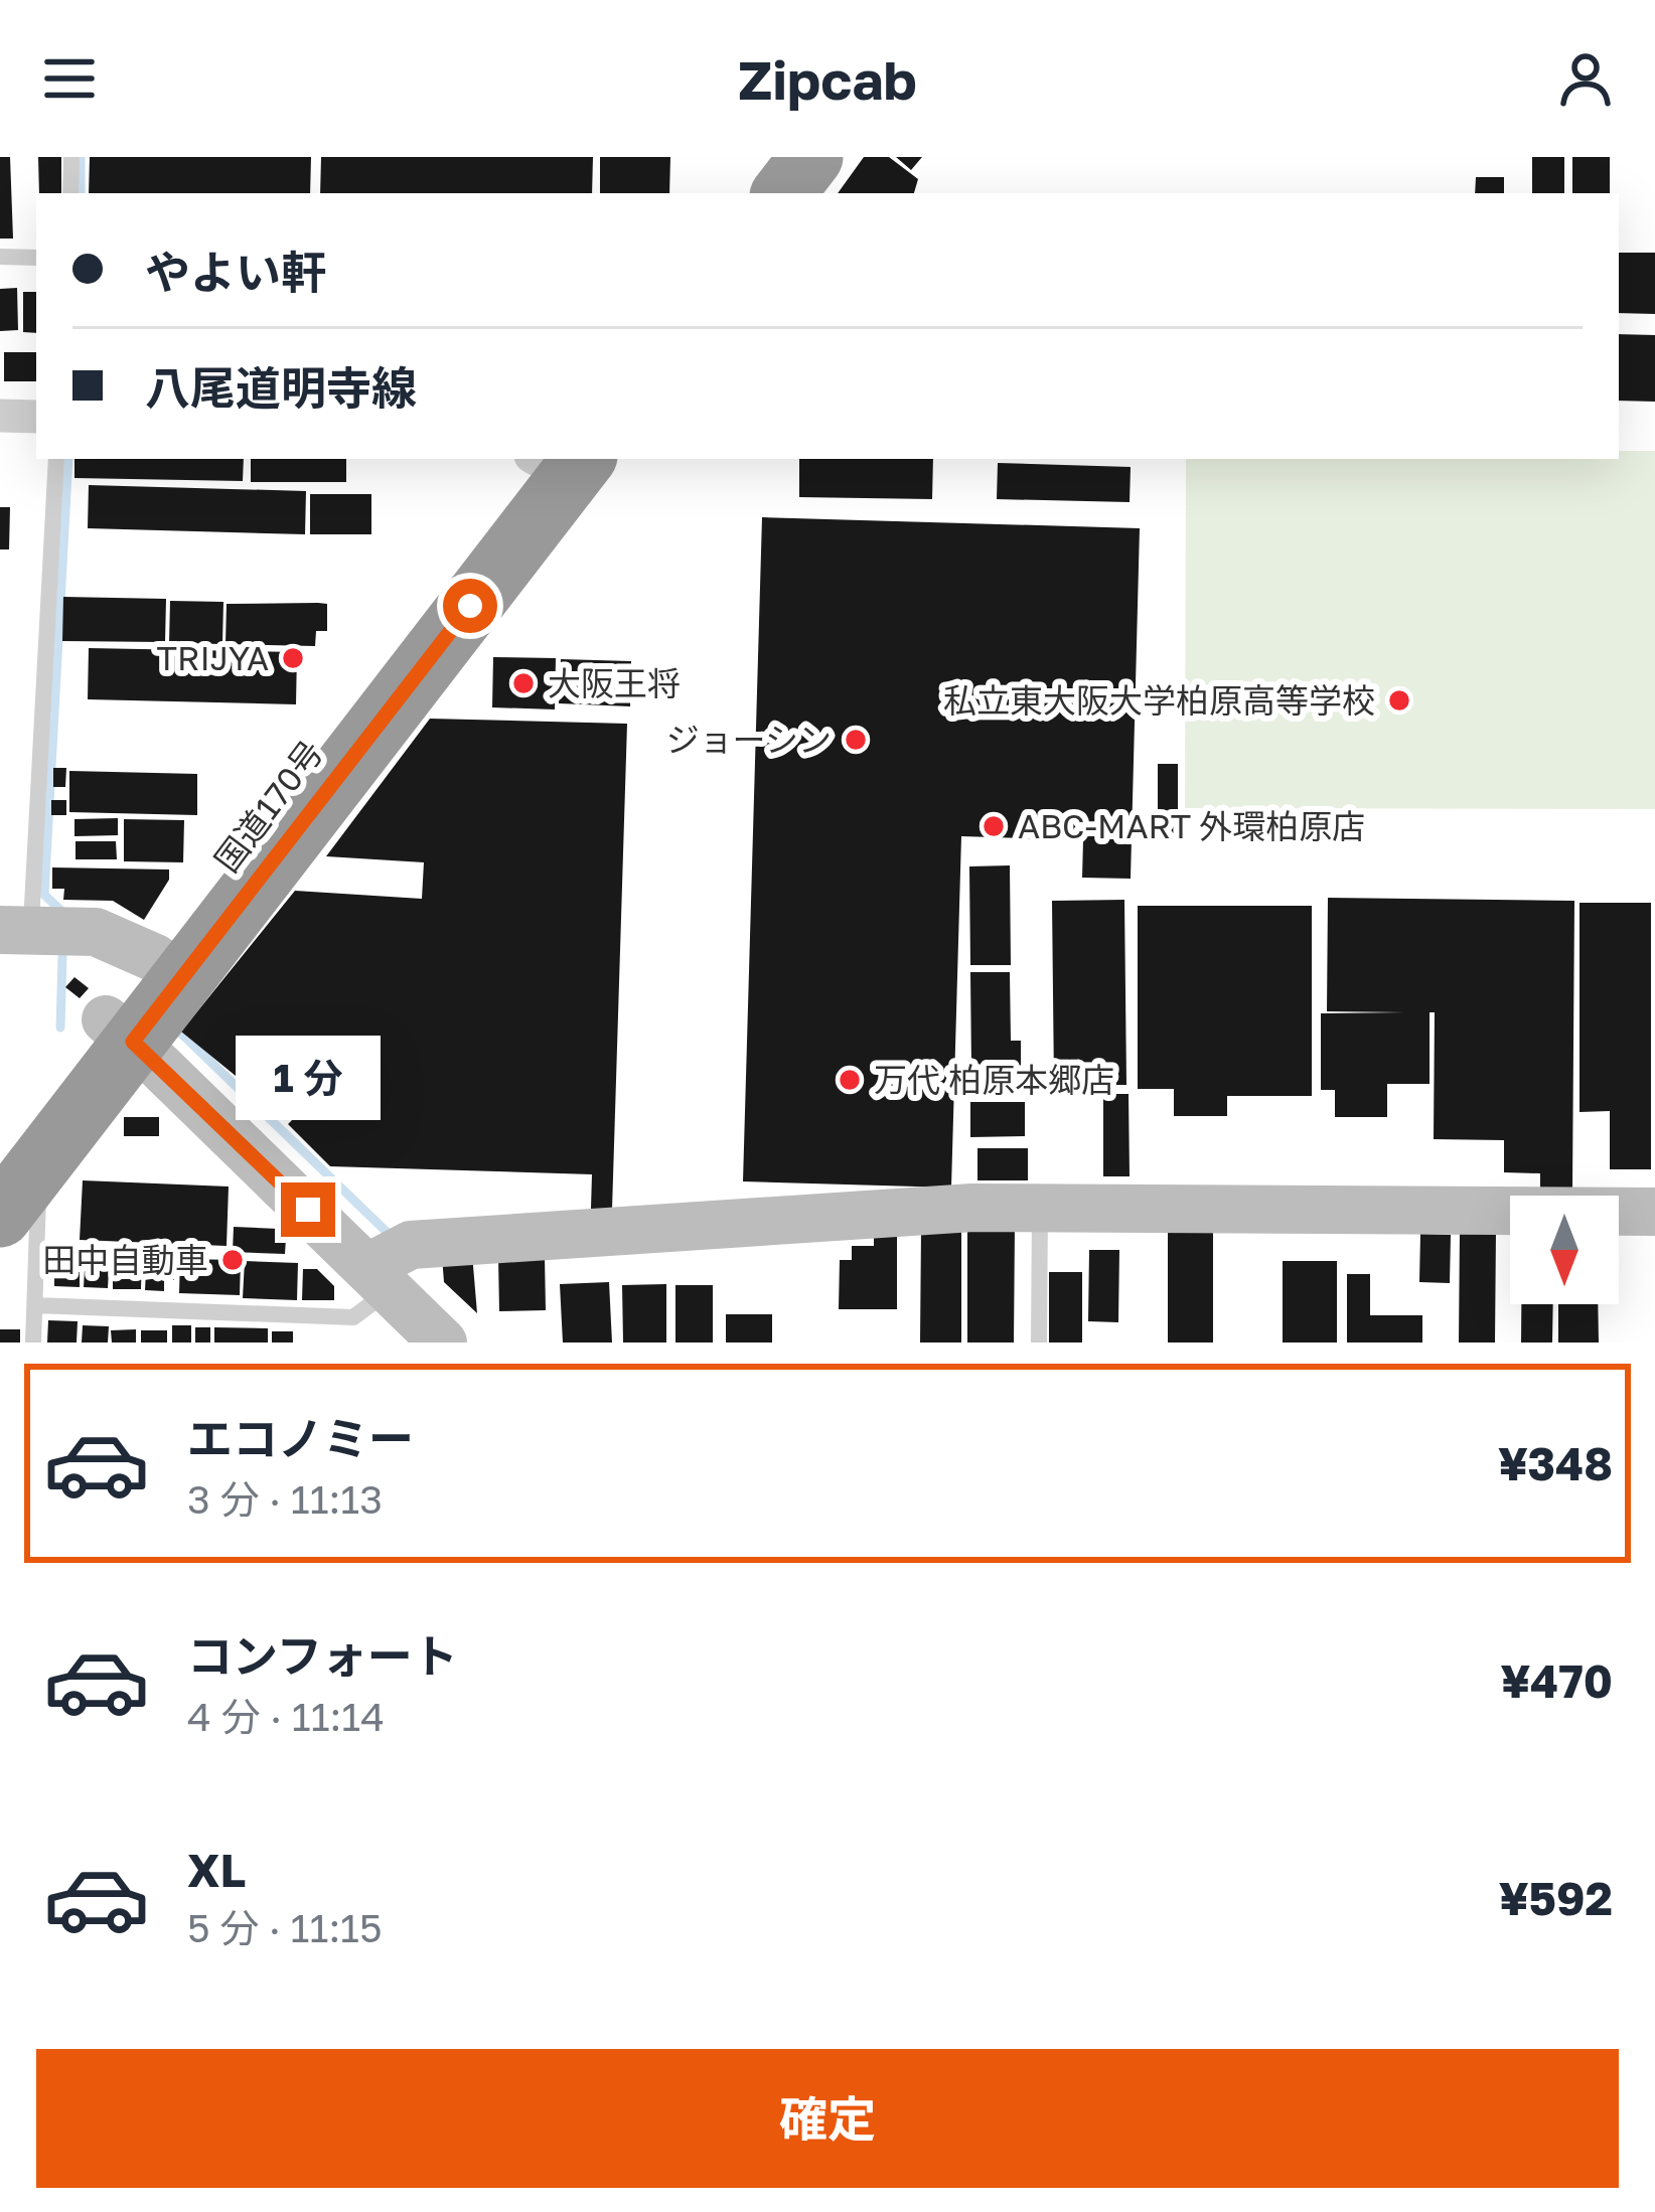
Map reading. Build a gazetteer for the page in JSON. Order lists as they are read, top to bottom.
{
  "streets": {
    "highway": ["国道170号"]
  },
  "places": [
    "TRIJYA",
    "大阪王将",
    "私立東大阪大学柏原高等学校",
    "ジョーシン",
    "ABC-MART 外環柏原店",
    "万代 柏原本郷店",
    "田中自動車"
  ],
  "north": "bottom",
  "page": {
    "header": "Zipcab",
    "banner": ["やよい軒", "八尾道明寺線"],
    "bubble": "1 分",
    "list": [
      {
        "name": "エコノミー",
        "note": "3 分 · 11:13",
        "value": "¥348"
      },
      {
        "name": "コンフォート",
        "note": "4 分 · 11:14",
        "value": "¥470"
      },
      {
        "name": "XL",
        "note": "5 分 · 11:15",
        "value": "¥592"
      }
    ],
    "buttons": "確定"
  }
}
